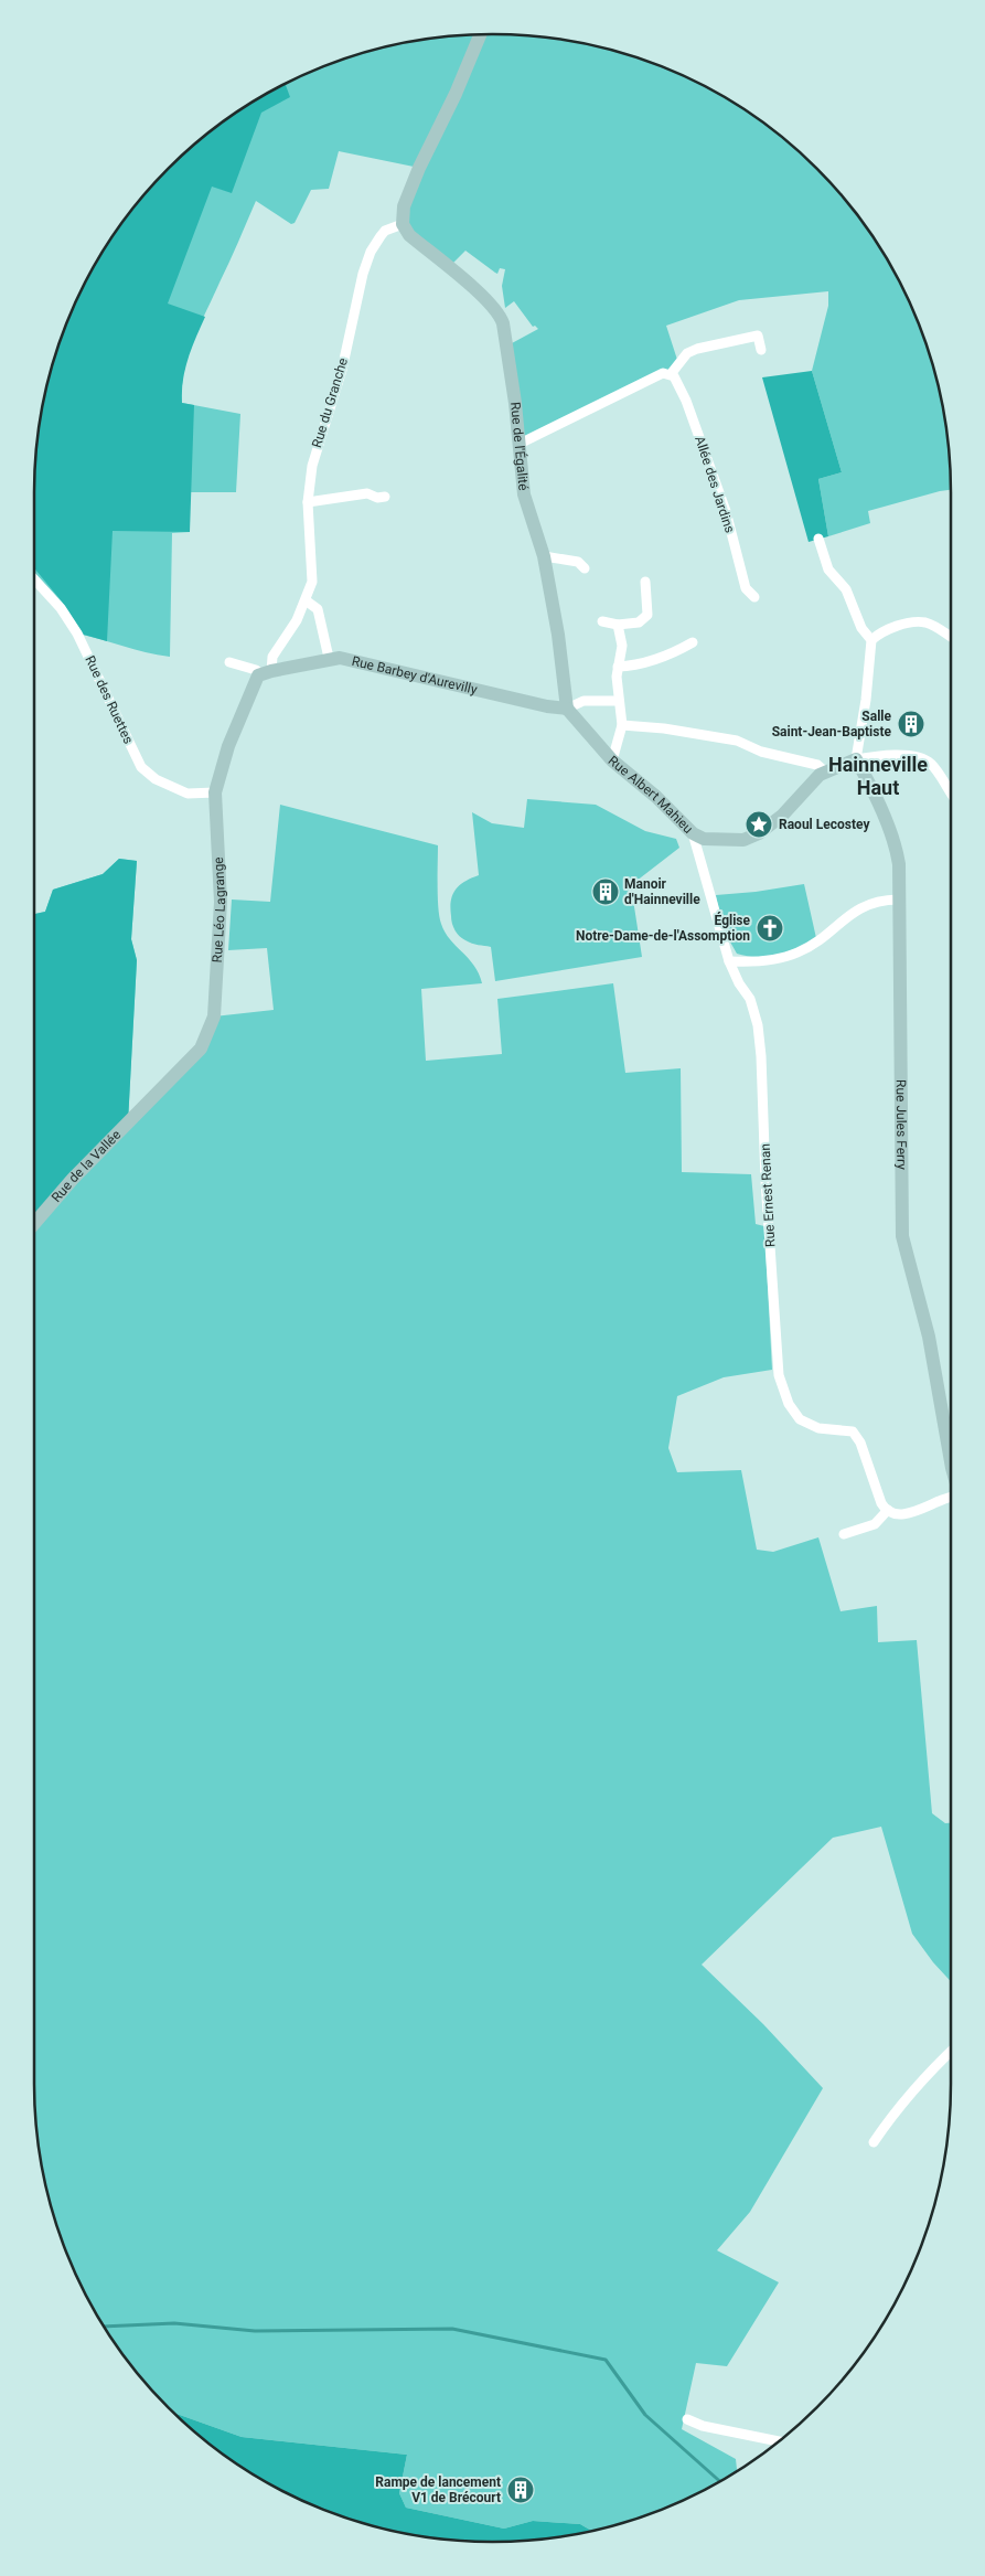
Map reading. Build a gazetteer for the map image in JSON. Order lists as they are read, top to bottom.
{
  "streets": {
    "street": [
      "Rue du Granche",
      "Rue de l'Égalité",
      "Allée des Jardins",
      "Rue Barbey d'Aurevilly",
      "Rue des Ruettes",
      "Rue Albert Mahieu",
      "Rue Léo Lagrange",
      "Rue Jules Ferry",
      "Rue de la Vallée",
      "Rue Ernest Renan"
    ]
  },
  "crossings": [
    ["Rue du Granche", "Rue de l'Égalité"],
    ["Rue du Granche", "Rue Barbey d'Aurevilly"],
    ["Rue du Granche", "Rue Léo Lagrange"],
    ["Rue de l'Égalité", "Rue Barbey d'Aurevilly"],
    ["Rue de l'Égalité", "Rue Albert Mahieu"],
    ["Rue Barbey d'Aurevilly", "Rue Albert Mahieu"],
    ["Rue Barbey d'Aurevilly", "Rue Léo Lagrange"],
    ["Rue des Ruettes", "Rue Léo Lagrange"],
    ["Rue Albert Mahieu", "Rue Jules Ferry"],
    ["Rue Albert Mahieu", "Rue Ernest Renan"],
    ["Rue Léo Lagrange", "Rue de la Vallée"]
  ],
  "districts": ["Hainneville Haut"],
  "places": {
    "building": ["Salle Saint-Jean-Baptiste", "Manoir d'Hainneville", "Rampe de lancement V1 de Brécourt"],
    "place": ["Raoul Lecostey"],
    "church": ["Église Notre-Dame-de-l'Assomption"]
  }
}
